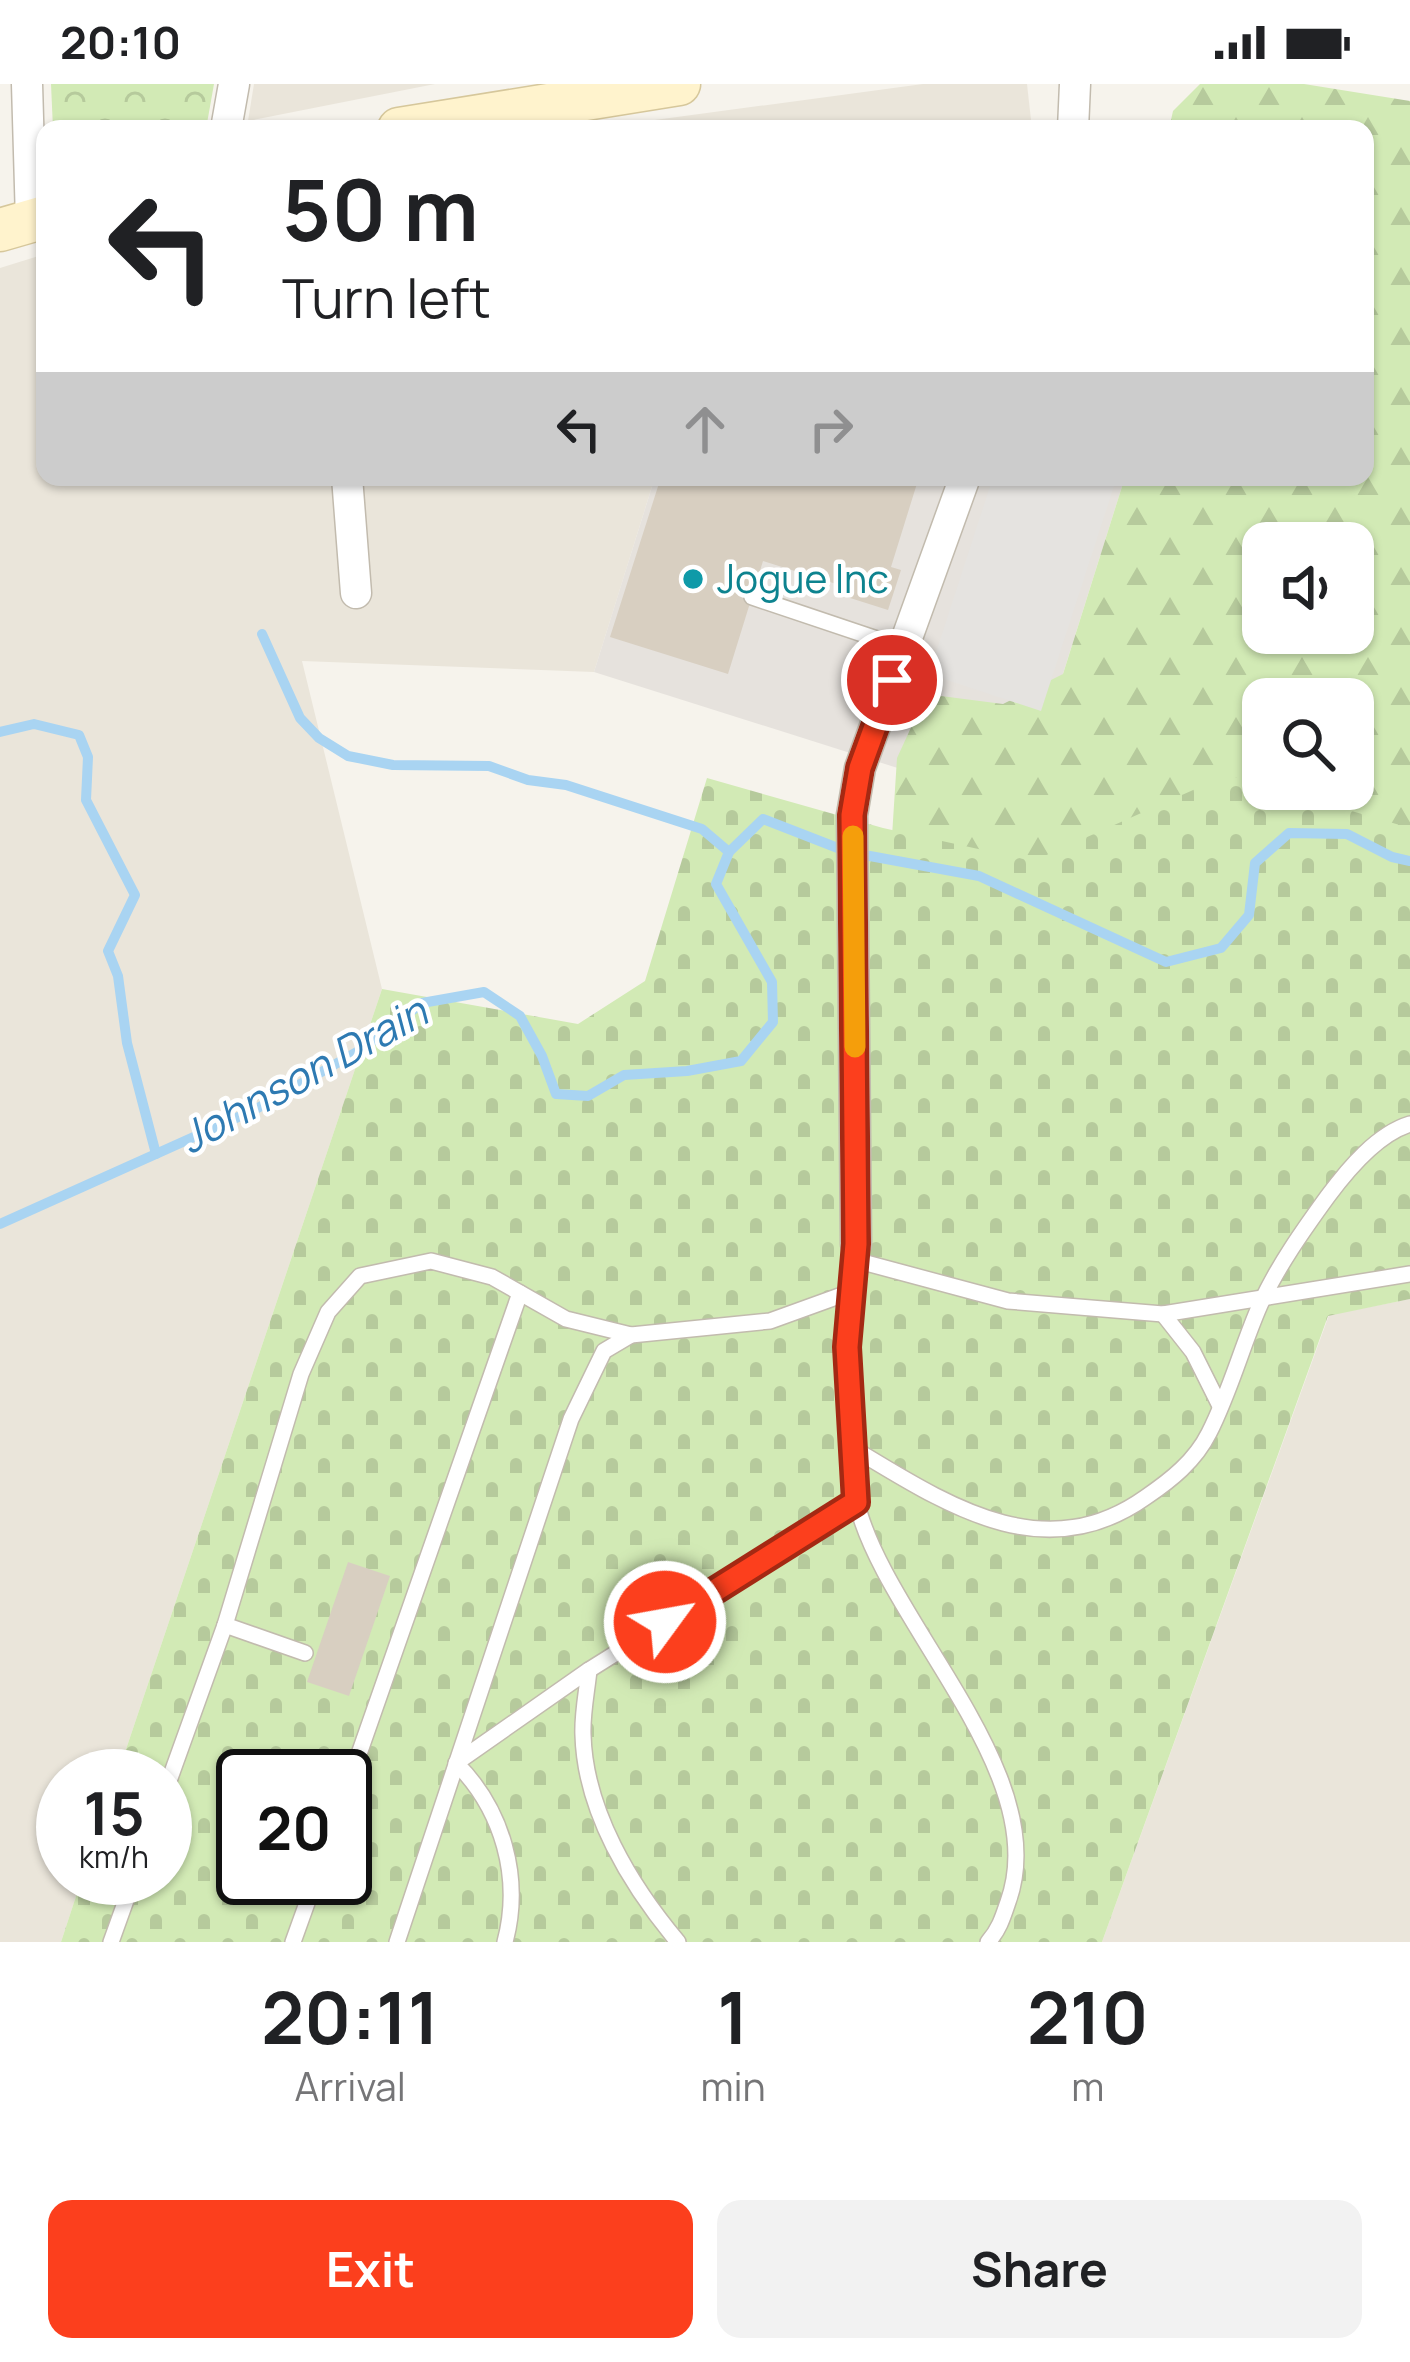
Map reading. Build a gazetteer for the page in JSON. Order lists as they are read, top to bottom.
{
  "water": ["Johnson Drain"],
  "places": ["Jogue Inc"],
  "page": {
    "status": "20:10",
    "turn": ["50 m", "Turn left"],
    "speed": "15 km/h",
    "limit": "20",
    "eta": [
      "20:11",
      "Arrival",
      "1",
      "min",
      "210",
      "m"
    ],
    "buttons": ["Exit", "Share"]
  }
}
